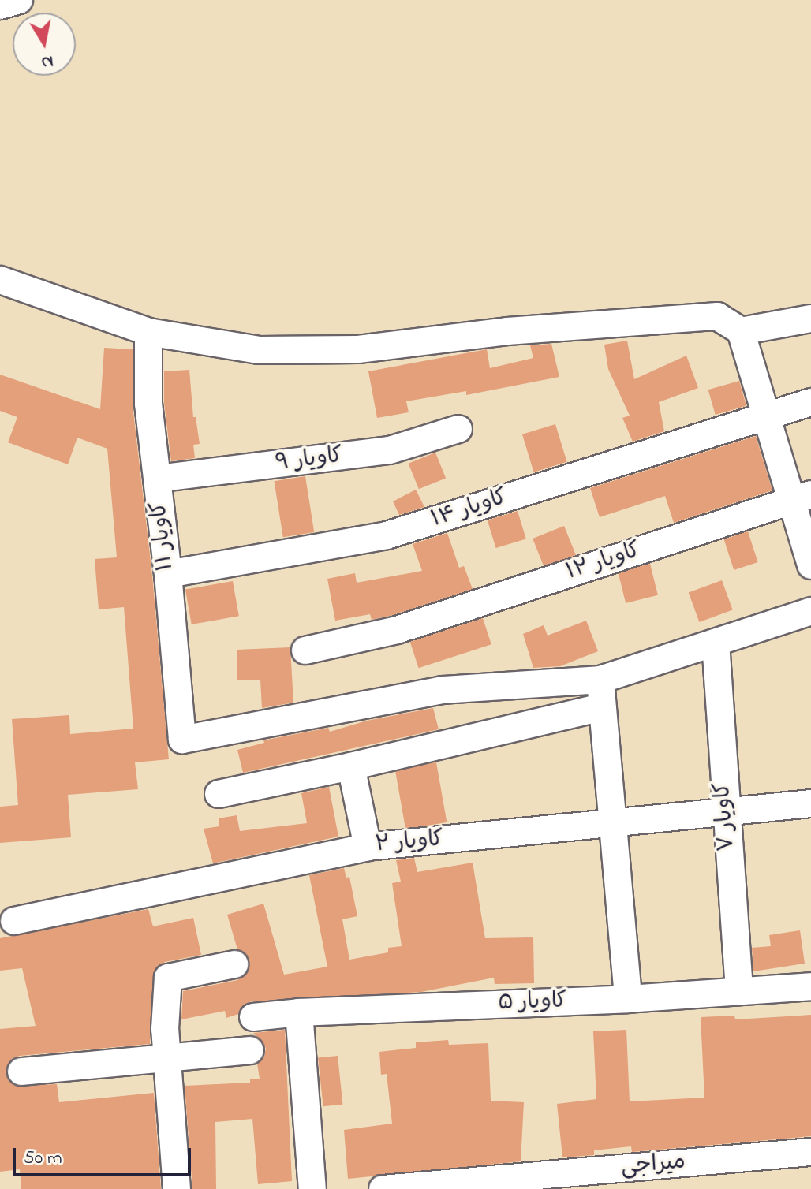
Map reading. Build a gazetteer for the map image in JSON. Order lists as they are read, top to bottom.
{
  "streets": {
    "street": [
      "کاویار ۹",
      "کاویار ۱۴",
      "کاویار ۱۱",
      "کاویار ۱۲",
      "کاویار ۷",
      "کاویار ۲",
      "کاویار ۵",
      "میراجی"
    ]
  },
  "crossings": [
    ["کاویار ۹", "کاویار ۱۱"],
    ["کاویار ۱۴", "کاویار ۱۱"],
    ["کاویار ۷", "کاویار ۲"],
    ["کاویار ۷", "کاویار ۵"]
  ],
  "scale_bar": "50 m",
  "north": "bottom"
}
